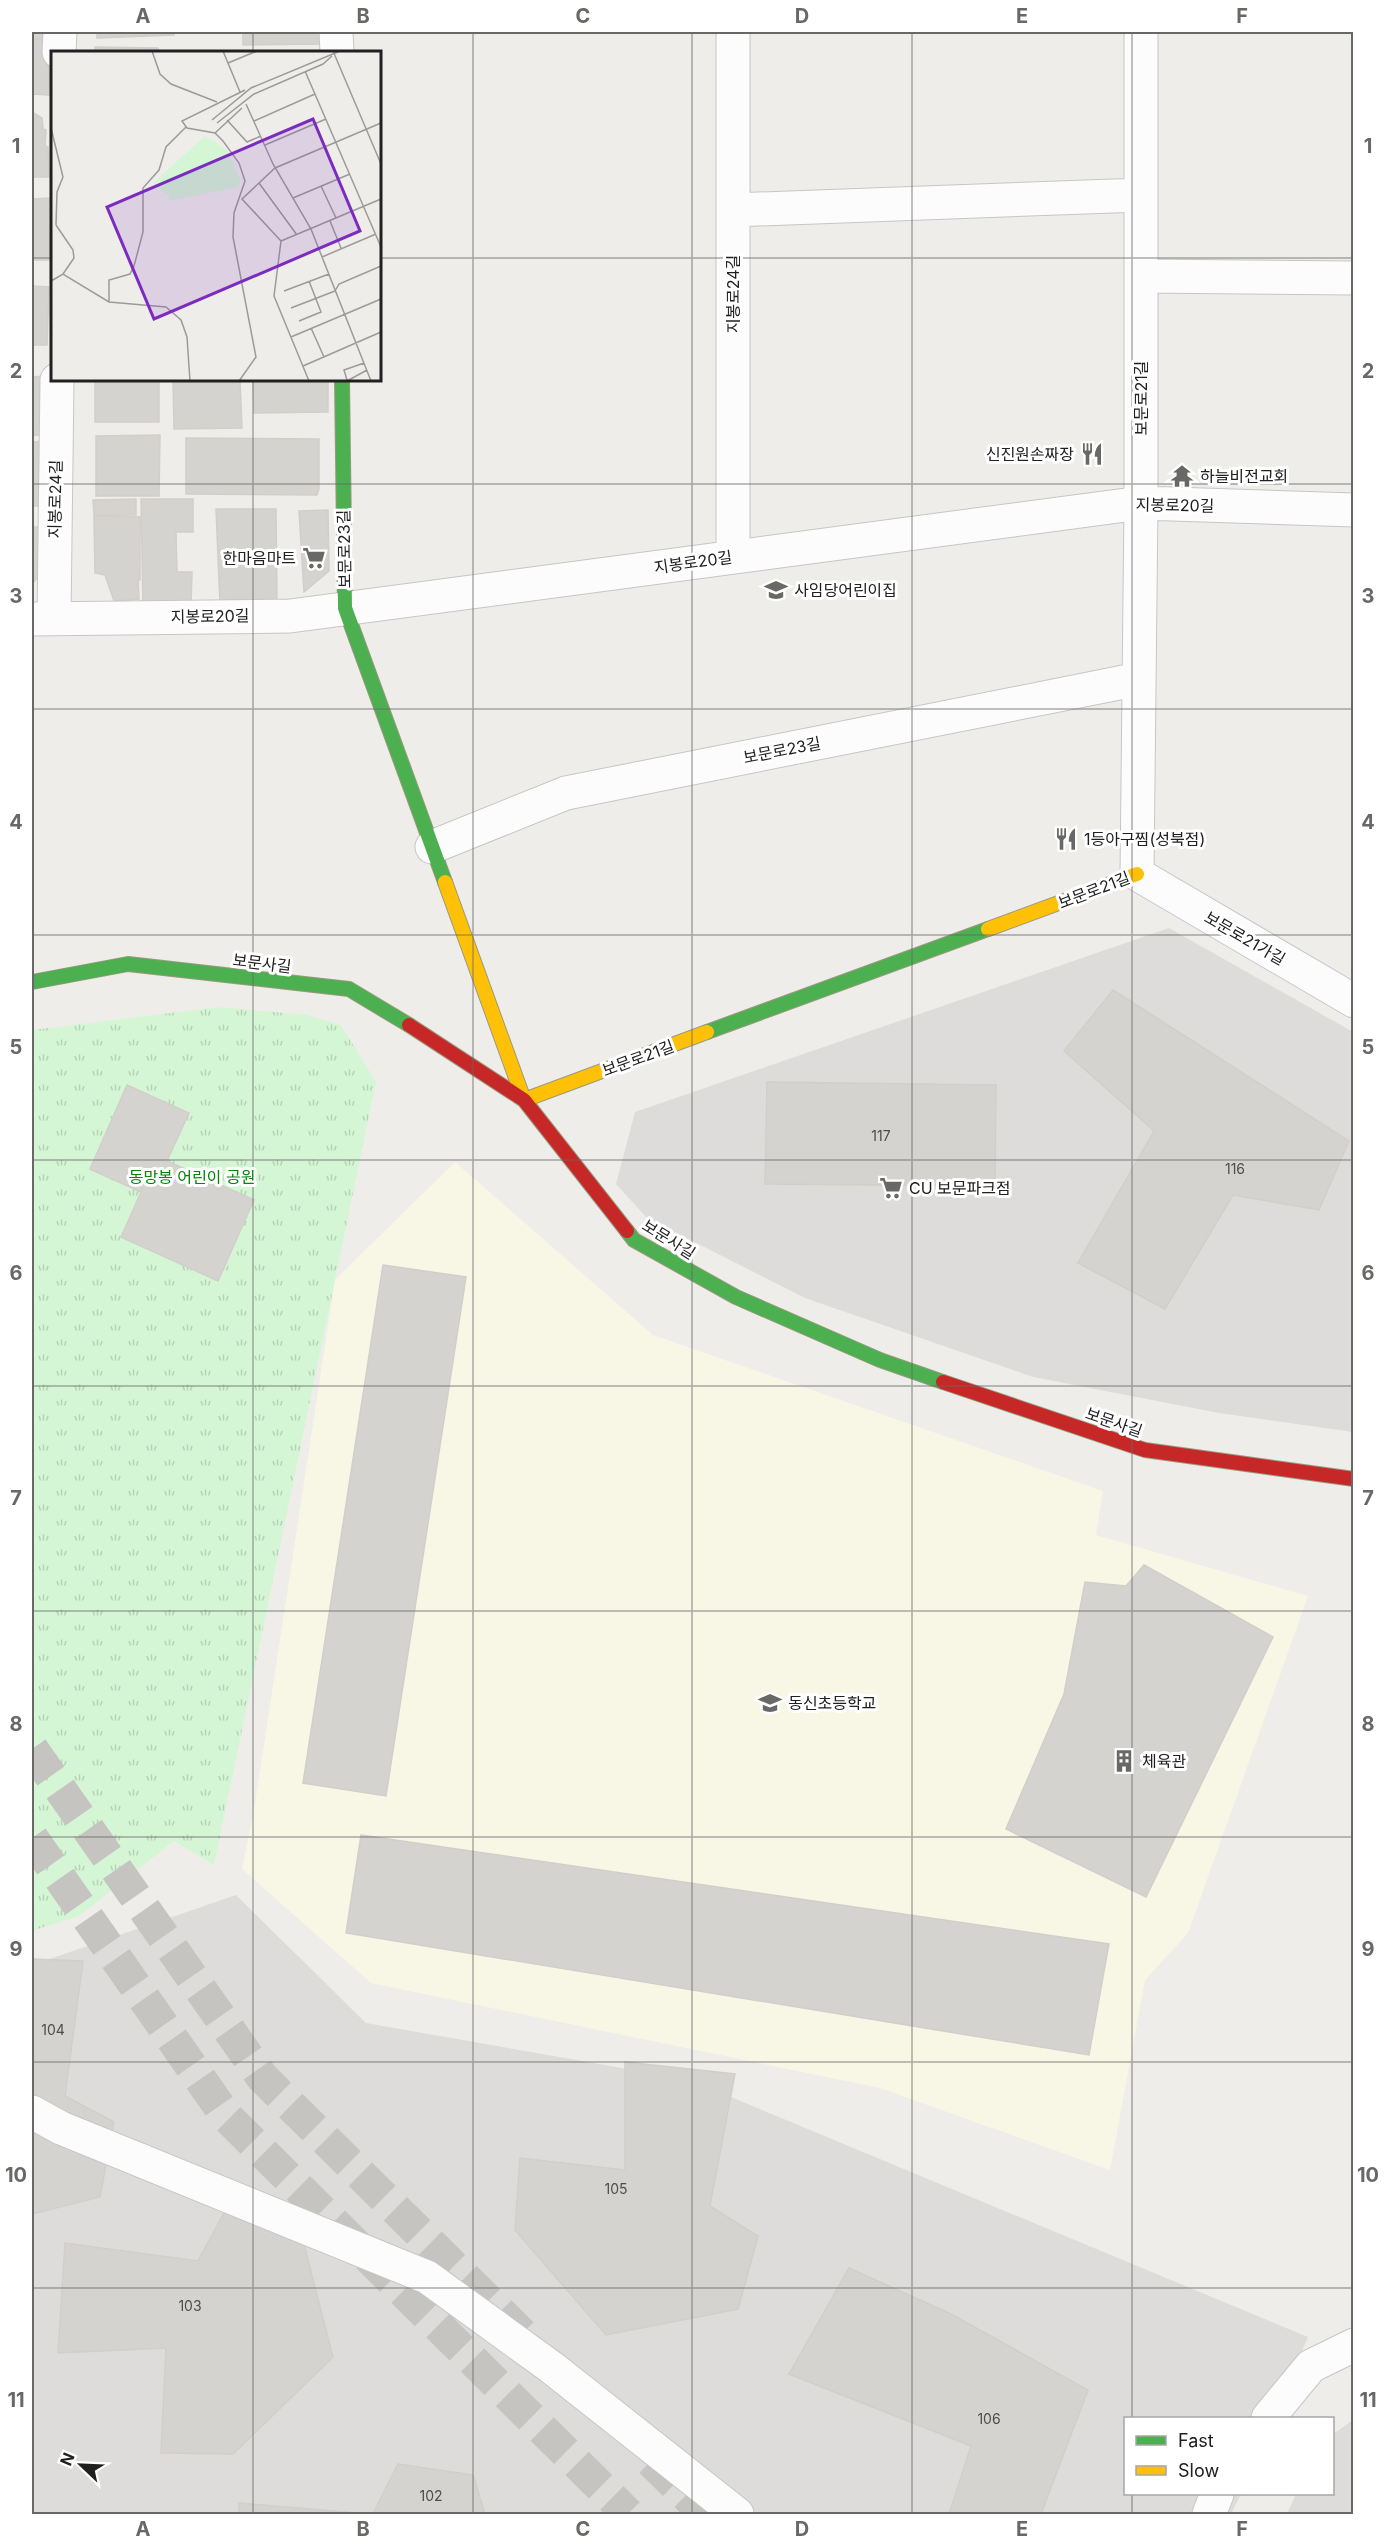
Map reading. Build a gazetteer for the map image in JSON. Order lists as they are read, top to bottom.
{
  "streets": {
    "street": [
      "지봉로24길",
      "보문로21길",
      "지봉로20길",
      "보문로23길",
      "보문로21가길",
      "보문사길"
    ]
  },
  "crossings": [
    ["지봉로24길", "지봉로20길"],
    ["보문로21길", "지봉로20길"],
    ["보문로21길", "보문로23길"],
    ["보문로21길", "보문로21가길"],
    ["보문로21길", "보문사길"],
    ["지봉로20길", "보문로23길"],
    ["보문로23길", "보문사길"]
  ],
  "parks": ["동망봉 어린이 공원"],
  "places": {
    "restaurant": ["신진원손짜장", "1등아구찜(성북점)"],
    "temple": ["하늘비전교회"],
    "supermarket": ["한마음마트", "CU 보문파크점"],
    "school or university": ["사임당어린이집", "동신초등학교"],
    "building": ["체육관"]
  },
  "house_numbers": [
    "117",
    "116",
    "104",
    "105",
    "103",
    "106",
    "102"
  ],
  "legend": ["Fast", "Slow"],
  "north": "top left",
  "grid": {
    "columns": [
      "A",
      "B",
      "C",
      "D",
      "E",
      "F"
    ],
    "rows": [
      "1",
      "2",
      "3",
      "4",
      "5",
      "6",
      "7",
      "8",
      "9",
      "10",
      "11"
    ]
  }
}
